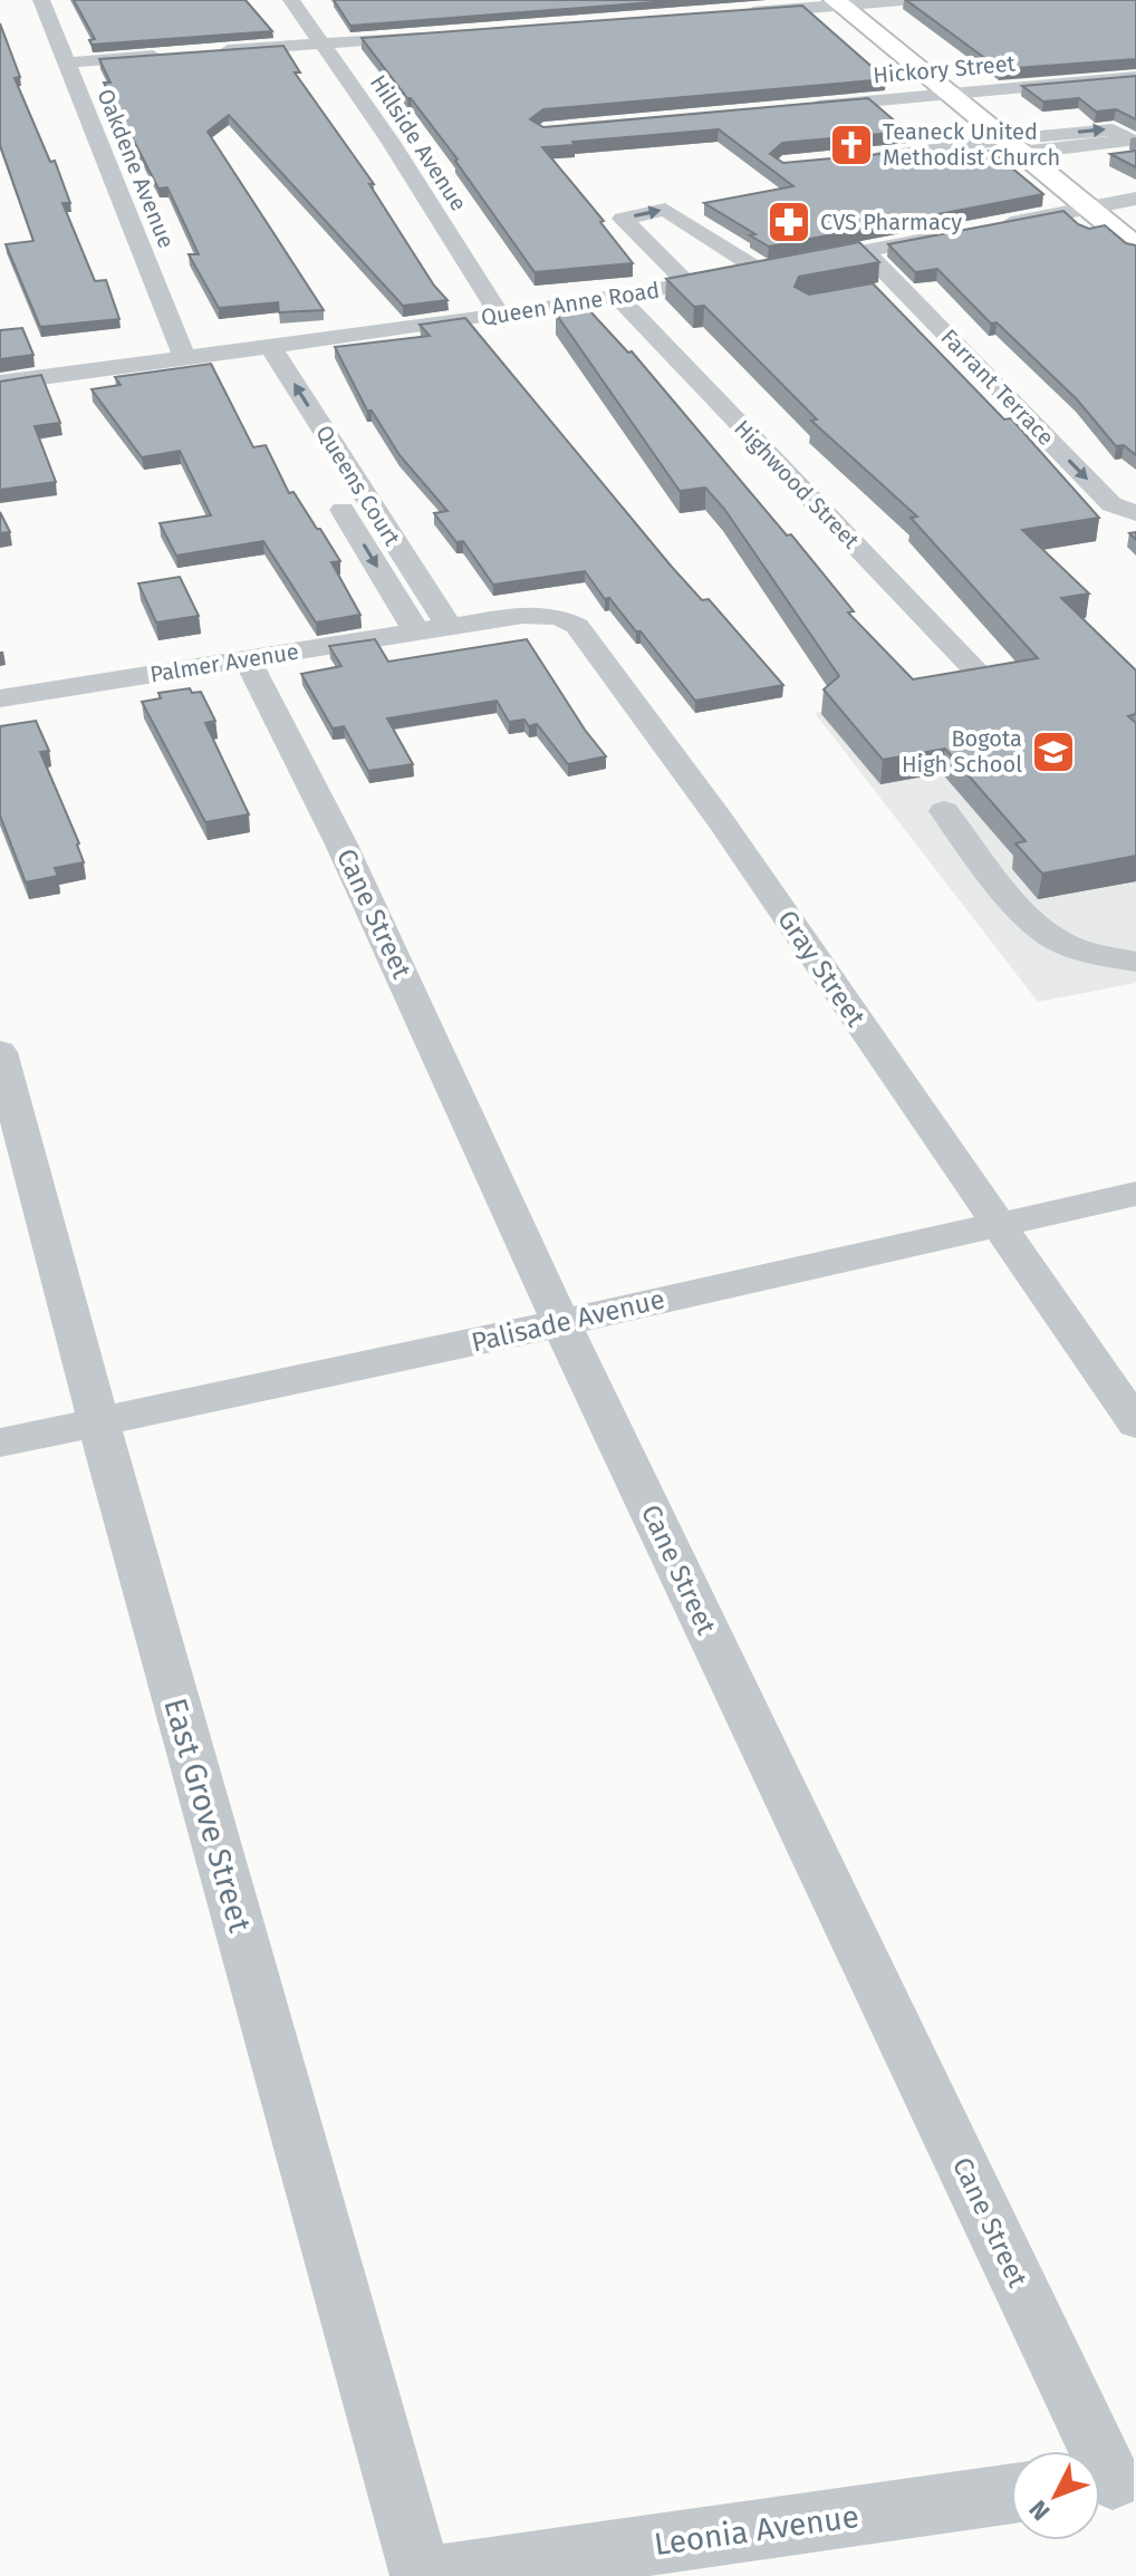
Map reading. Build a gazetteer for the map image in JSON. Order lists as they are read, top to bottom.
{
  "streets": {
    "street": [
      "Hickory Street",
      "Hillside Avenue",
      "Oakdene Avenue",
      "Queen Anne Road",
      "Farrant Terrace",
      "Highwood Street",
      "Queens Court",
      "Palmer Avenue",
      "Cane Street",
      "Gray Street",
      "Palisade Avenue",
      "East Grove Street",
      "Leonia Avenue"
    ]
  },
  "crossings": [
    ["Hillside Avenue", "Queen Anne Road"],
    ["Oakdene Avenue", "Queen Anne Road"],
    ["Queen Anne Road", "Farrant Terrace"],
    ["Queen Anne Road", "Highwood Street"],
    ["Queen Anne Road", "Queens Court"],
    ["Queens Court", "Palmer Avenue"],
    ["Queens Court", "Gray Street"],
    ["Palmer Avenue", "Cane Street"],
    ["Palmer Avenue", "Gray Street"],
    ["Cane Street", "Palisade Avenue"],
    ["Gray Street", "Palisade Avenue"],
    ["Palisade Avenue", "East Grove Street"]
  ],
  "one_way": ["Farrant Terrace"],
  "places": {
    "church": ["Teaneck United Methodist Church"],
    "pharmacy": ["CVS Pharmacy"],
    "school or university": ["Bogota High School"]
  },
  "north": "bottom left"
}
